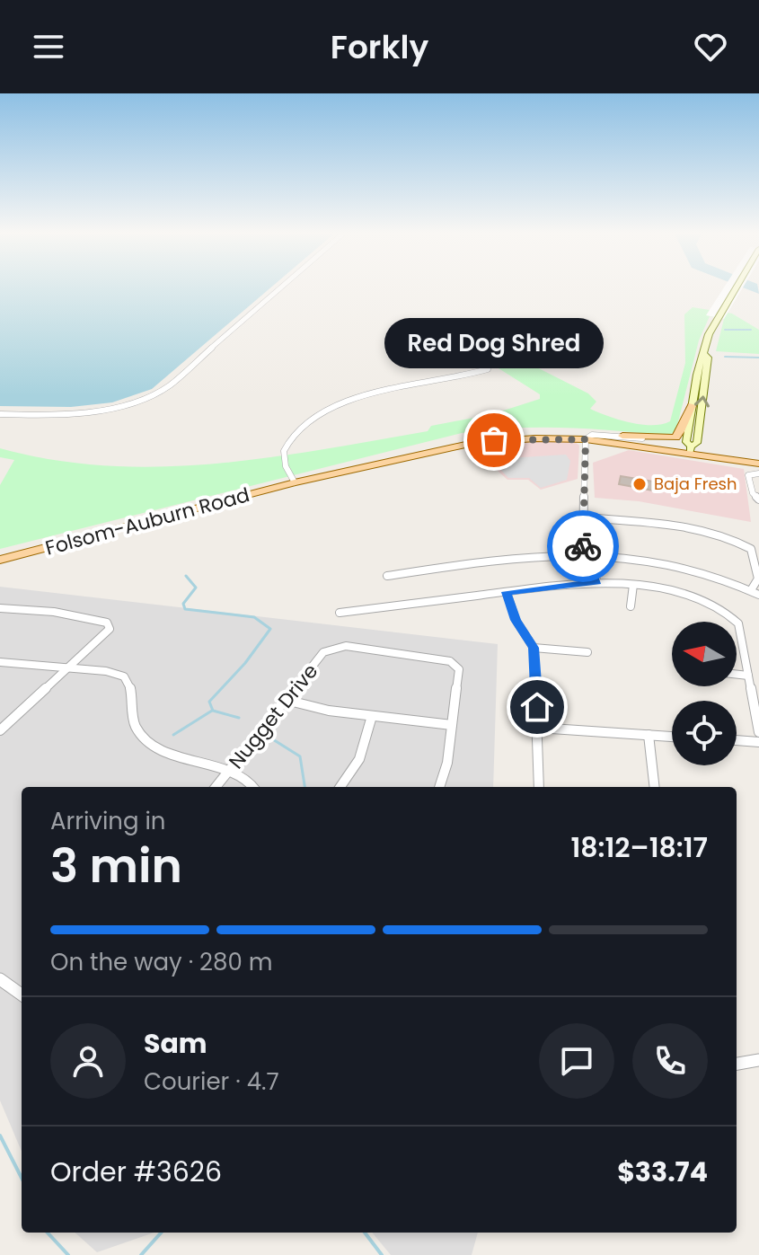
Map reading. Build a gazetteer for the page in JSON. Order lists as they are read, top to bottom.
{
  "streets": {
    "main road": ["Folsom-Auburn Road"],
    "street": ["Nugget Drive"]
  },
  "places": ["Red Dog Shred", "Baja Fresh"],
  "north": "left",
  "page": {
    "header": "Forkly",
    "bubble": "Red Dog Shred",
    "heading": ["3 min", "Arriving in", "18:12–18:17"],
    "panel": [
      "Sam",
      "Courier · 4.7",
      "Order #3626",
      "$33.74"
    ],
    "bar": "On the way · 280 m"
  }
}
